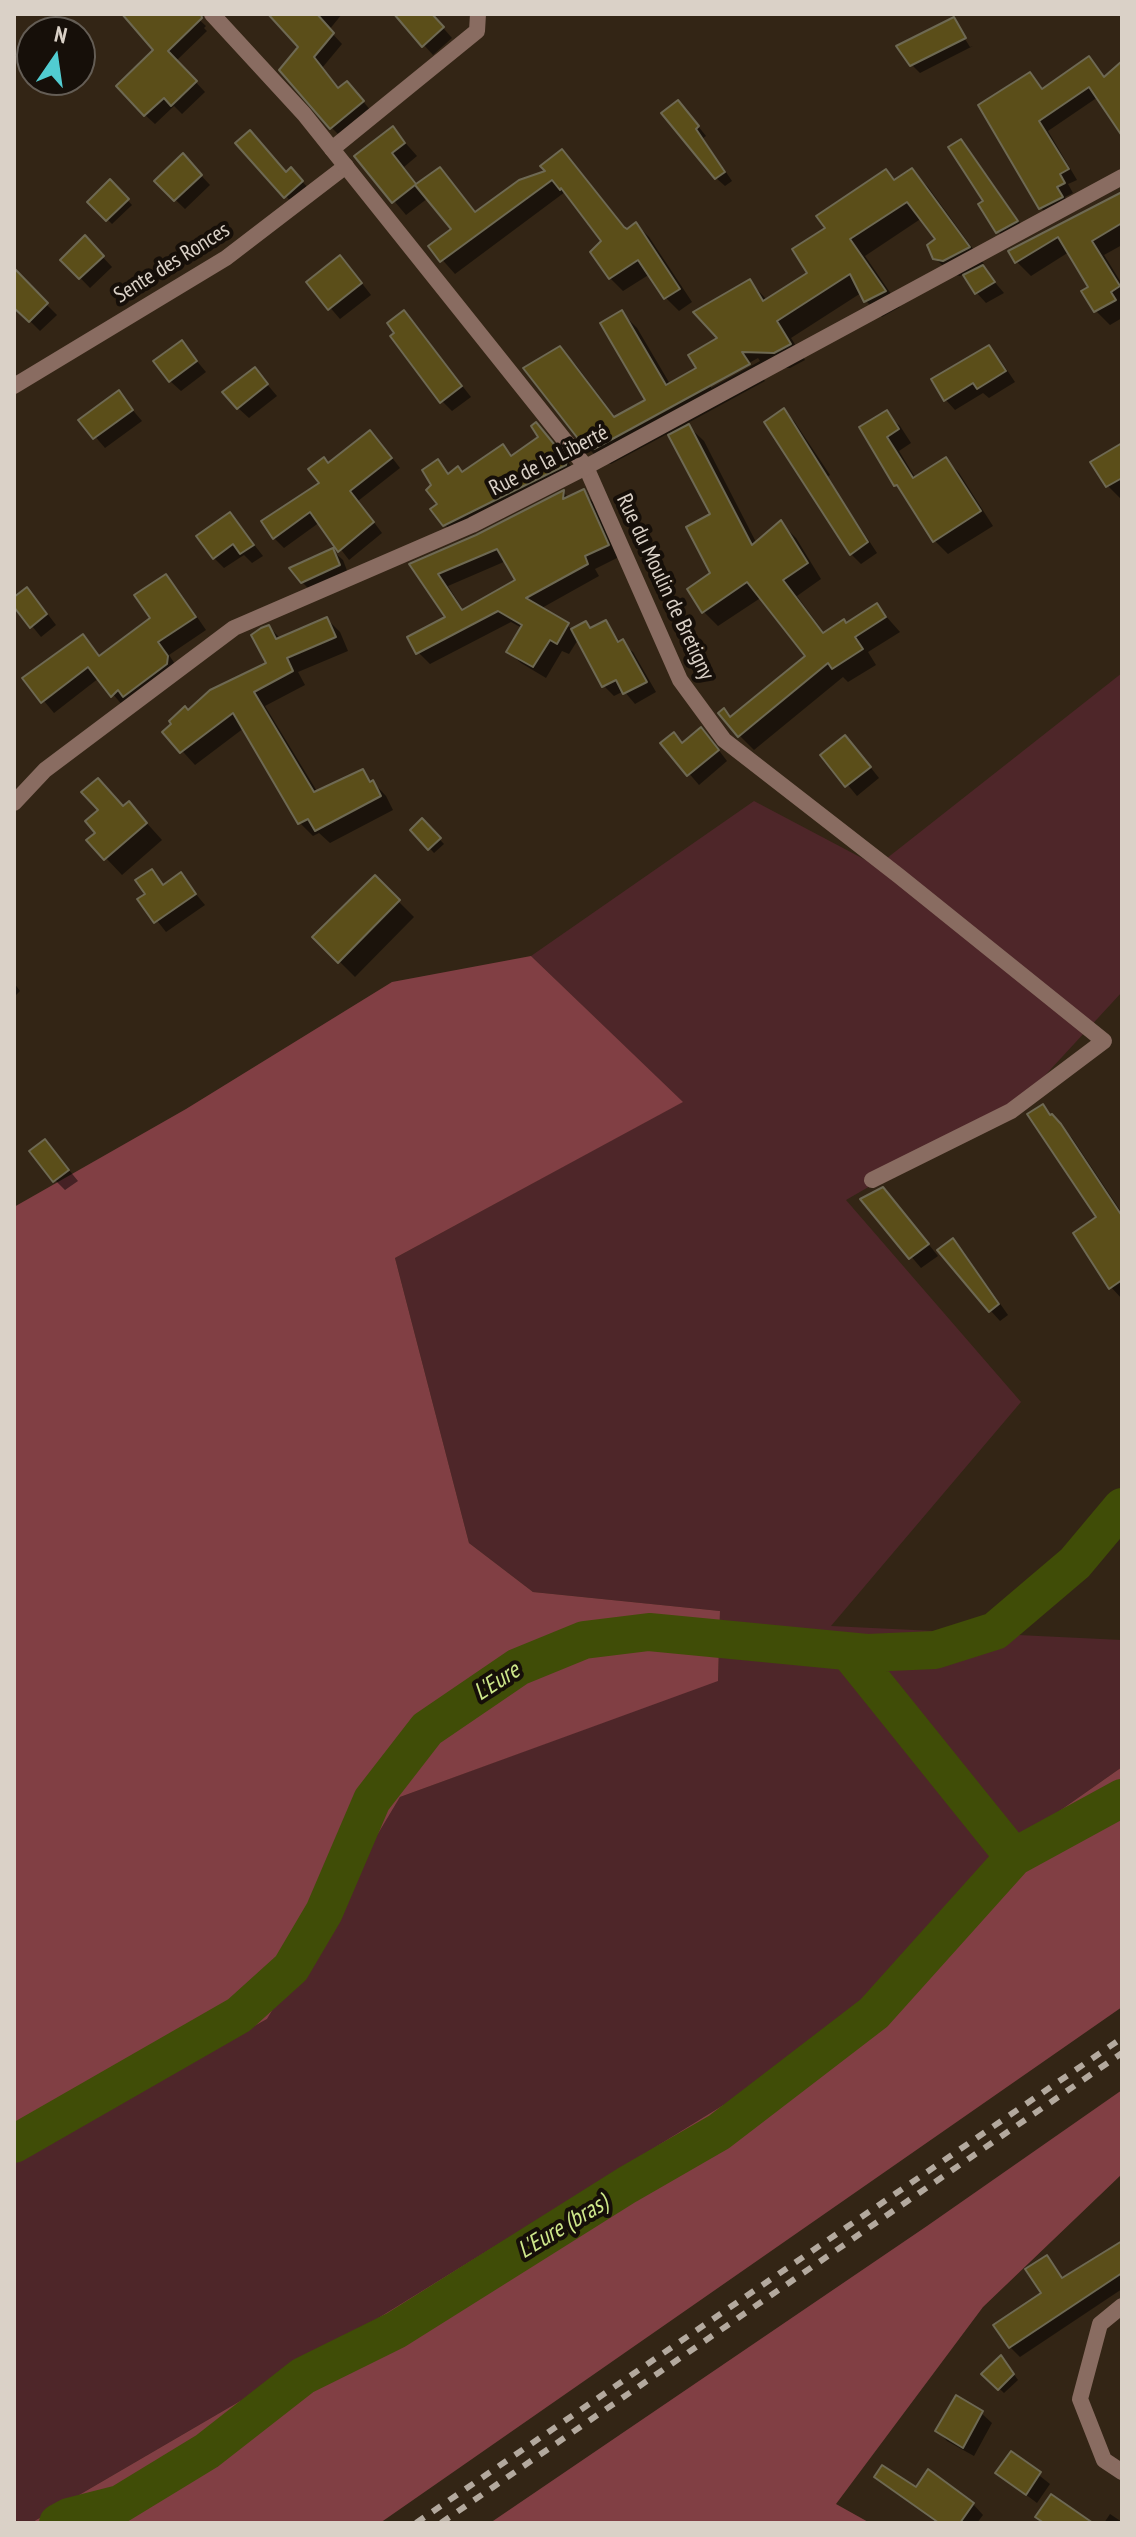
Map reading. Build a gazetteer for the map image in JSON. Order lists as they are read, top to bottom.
{
  "streets": {
    "street": ["Sente des Ronces", "Rue de la Liberté", "Rue du Moulin de Bretigny"]
  },
  "crossings": [
    ["Sente des Ronces", "Rue du Moulin de Bretigny"],
    ["Rue de la Liberté", "Rue du Moulin de Bretigny"]
  ],
  "water": ["L'Eure", "L'Eure (bras)"],
  "north": "top"
}
